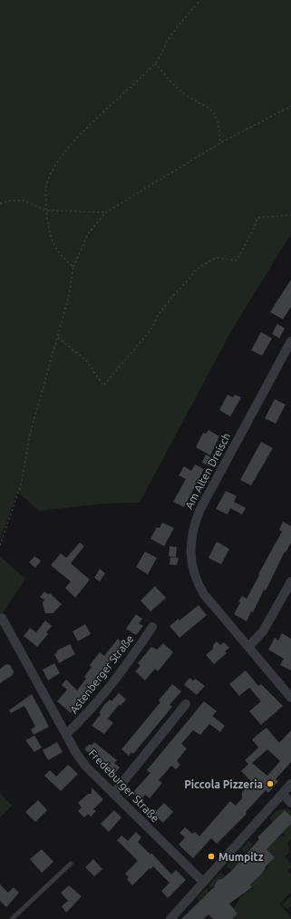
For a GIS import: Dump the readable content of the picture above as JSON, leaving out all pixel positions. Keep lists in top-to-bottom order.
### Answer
{
  "streets": {
    "street": ["Am Alten Dreisch", "Astenberger Straße", "Fredeburger Straße"]
  },
  "crossings": [
    ["Astenberger Straße", "Fredeburger Straße"]
  ],
  "places": ["Piccola Pizzeria", "Mumpitz"]
}
